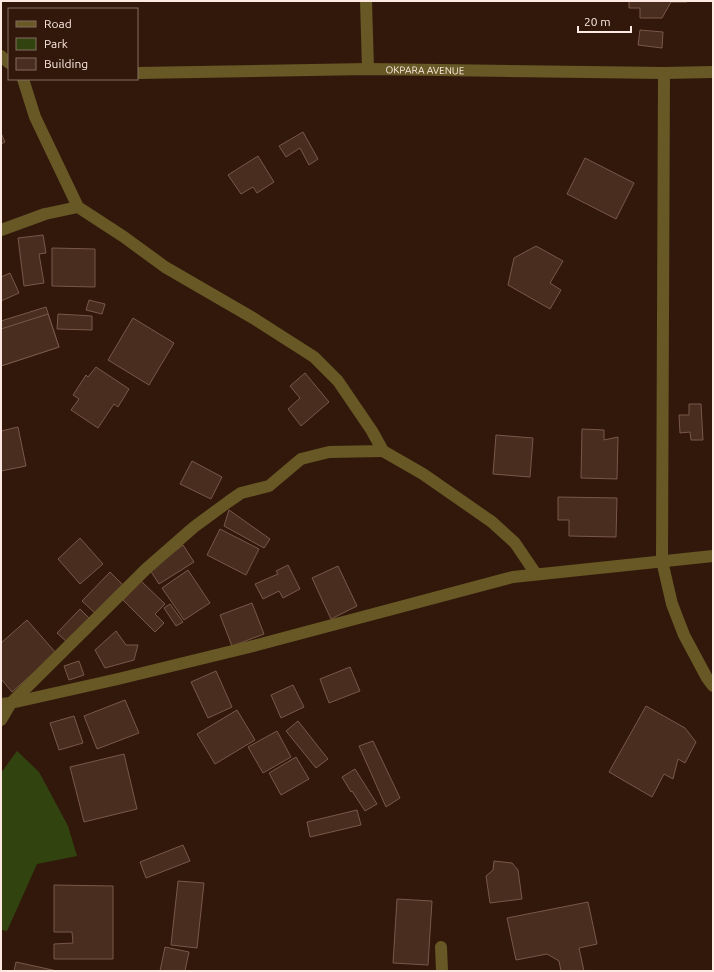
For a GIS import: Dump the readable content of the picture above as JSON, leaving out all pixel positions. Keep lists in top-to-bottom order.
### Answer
{
  "streets": {
    "street": ["OKPARA AVENUE"]
  },
  "legend": ["Road", "Park", "Building"],
  "scale_bar": "20 m"
}
